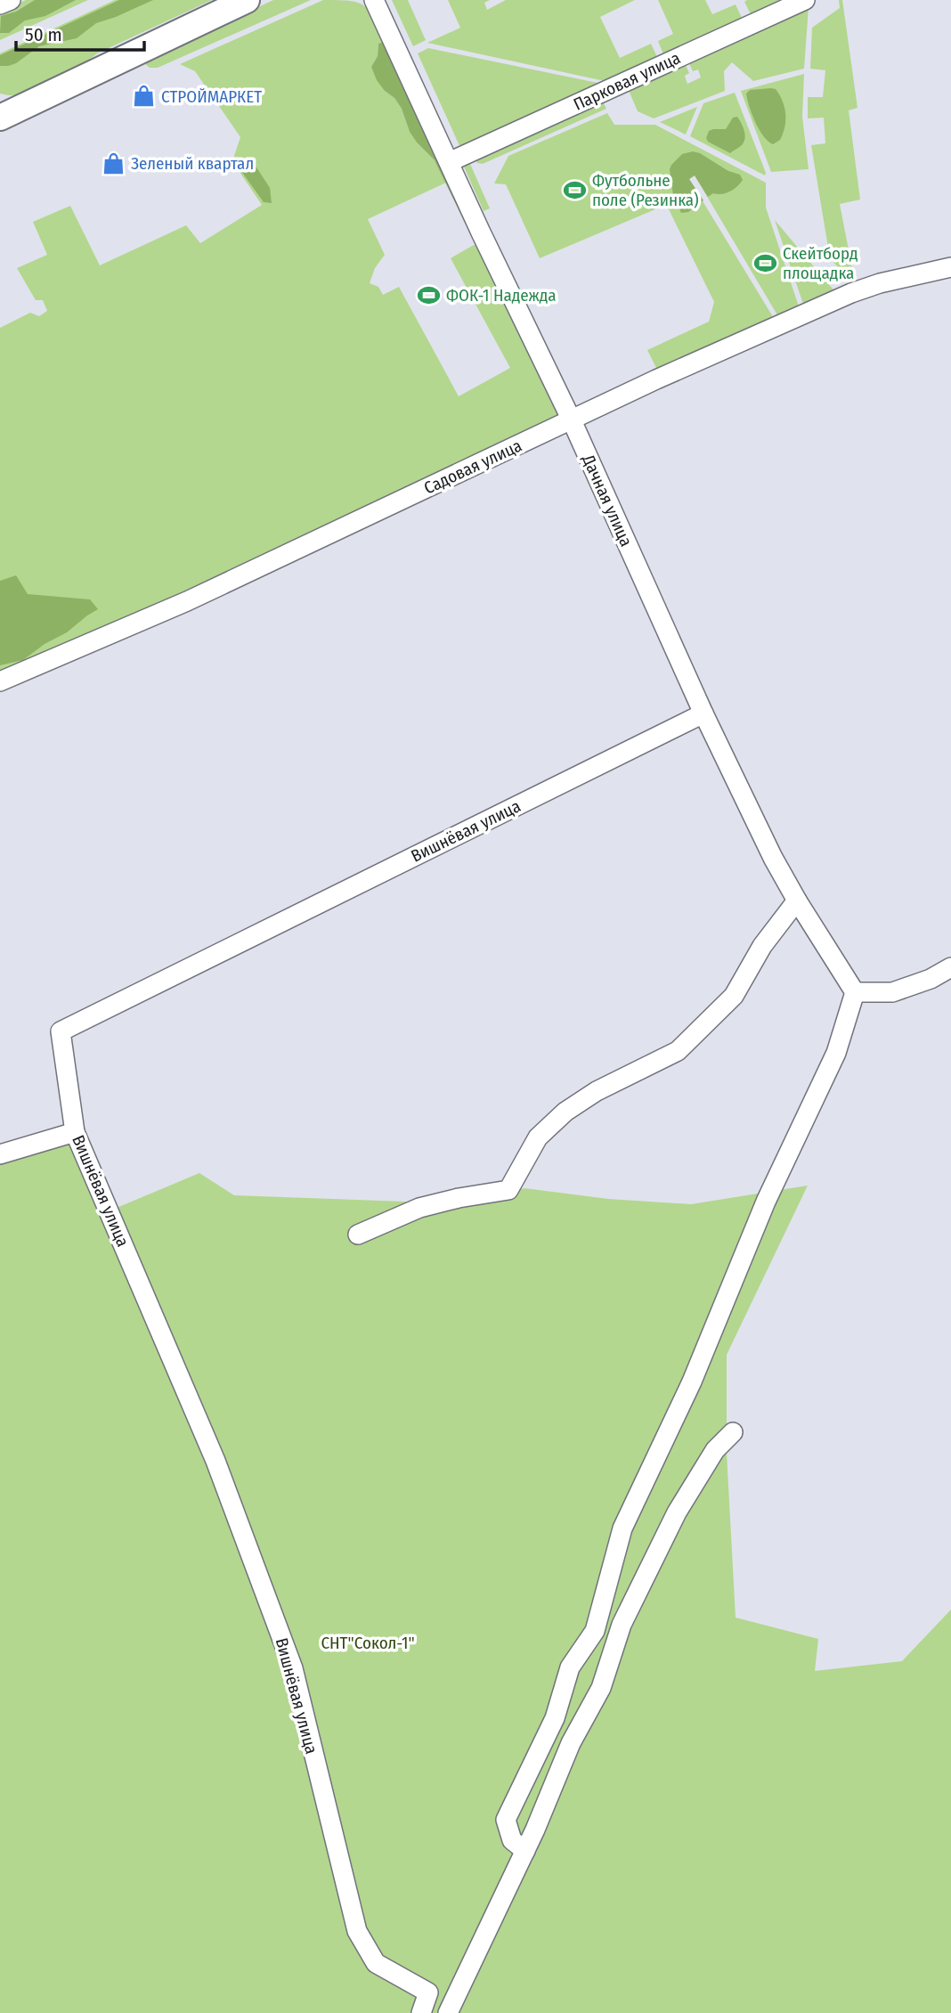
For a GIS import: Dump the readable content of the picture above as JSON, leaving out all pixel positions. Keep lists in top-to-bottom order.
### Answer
{
  "streets": {
    "street": [
      "Парковая улица",
      "Садовая улица",
      "Дачная улица",
      "Вишнёвая улица"
    ]
  },
  "crossings": [
    ["Парковая улица", "Дачная улица"],
    ["Садовая улица", "Дачная улица"],
    ["Дачная улица", "Вишнёвая улица"]
  ],
  "parks": ["СНТ\"Сокол-1\""],
  "places": {
    "shop": ["СТРОЙМАРКЕТ", "Зеленый квартал"],
    "sports": ["Футбольне поле (Резинка)", "Скейтборд площадка", "ФОК-1 Надежда"]
  },
  "scale_bar": "50 m"
}
